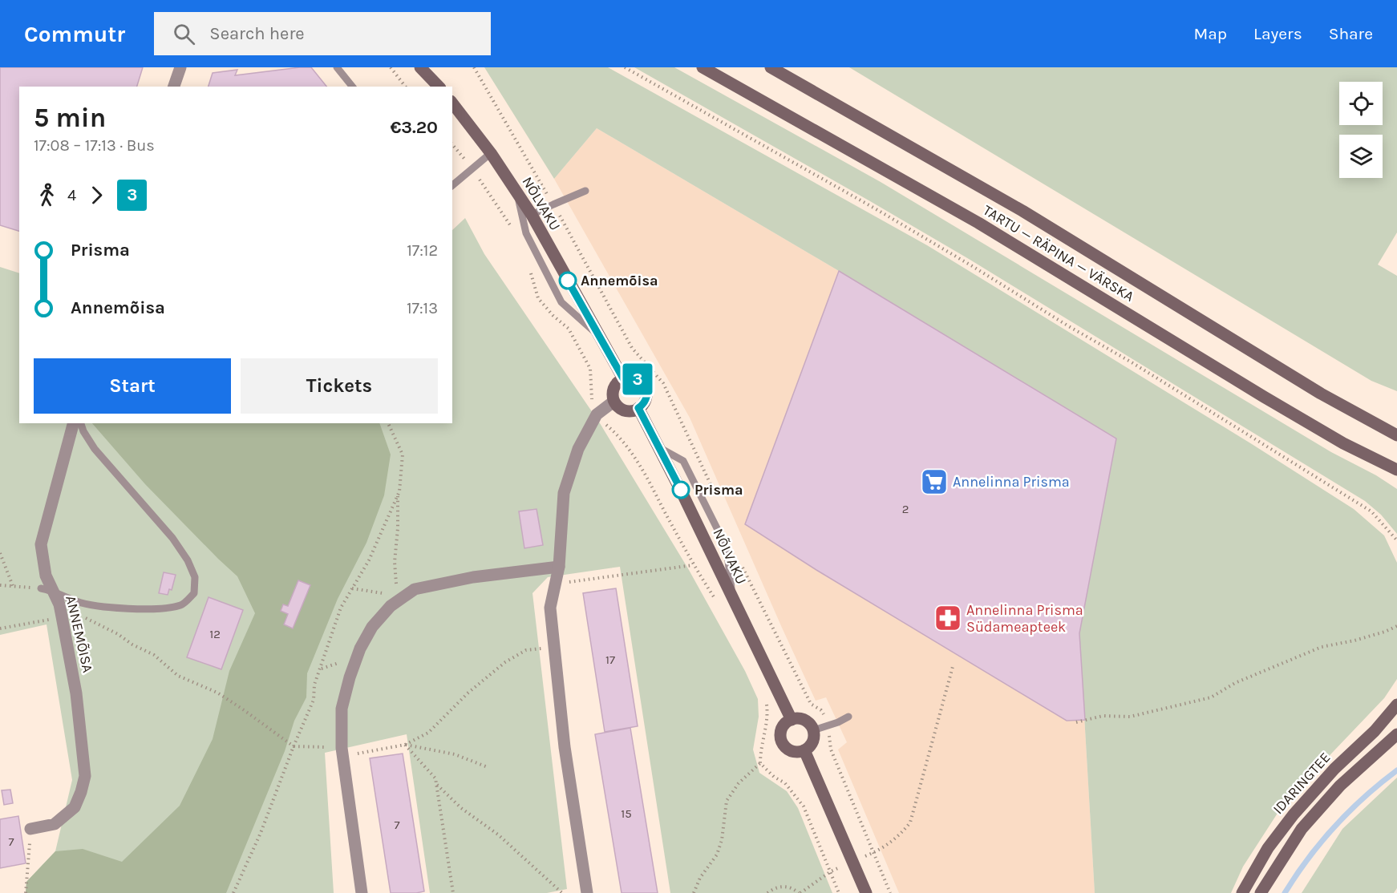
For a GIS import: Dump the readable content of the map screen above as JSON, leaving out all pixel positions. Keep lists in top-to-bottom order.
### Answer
{
  "streets": {
    "main road": ["NÕLVAKU", "TARTU — RÄPINA — VÄRSKA", "IDARINGTEE"],
    "street": ["ANNEMÕISA"]
  },
  "places": {
    "other": ["Annemõisa", "Prisma"],
    "supermarket": ["Annelinna Prisma"],
    "pharmacy": ["Annelinna Prisma Südameapteek"]
  },
  "lines": ["bus line 3"],
  "house_numbers": [
    "2",
    "12",
    "17",
    "15",
    "7",
    "7"
  ],
  "page": {
    "header": "Commutr",
    "search": "Search here",
    "nav": ["Map", "Layers", "Share"],
    "on_map": "3",
    "heading": ["5 min", "17:08 – 17:13 · Bus", "€3.20"],
    "legs": ["4", "3"],
    "list": [
      {
        "name": "Prisma",
        "value": "17:12"
      },
      {
        "name": "Annemõisa",
        "value": "17:13"
      }
    ],
    "buttons": ["Start", "Tickets"]
  }
}
